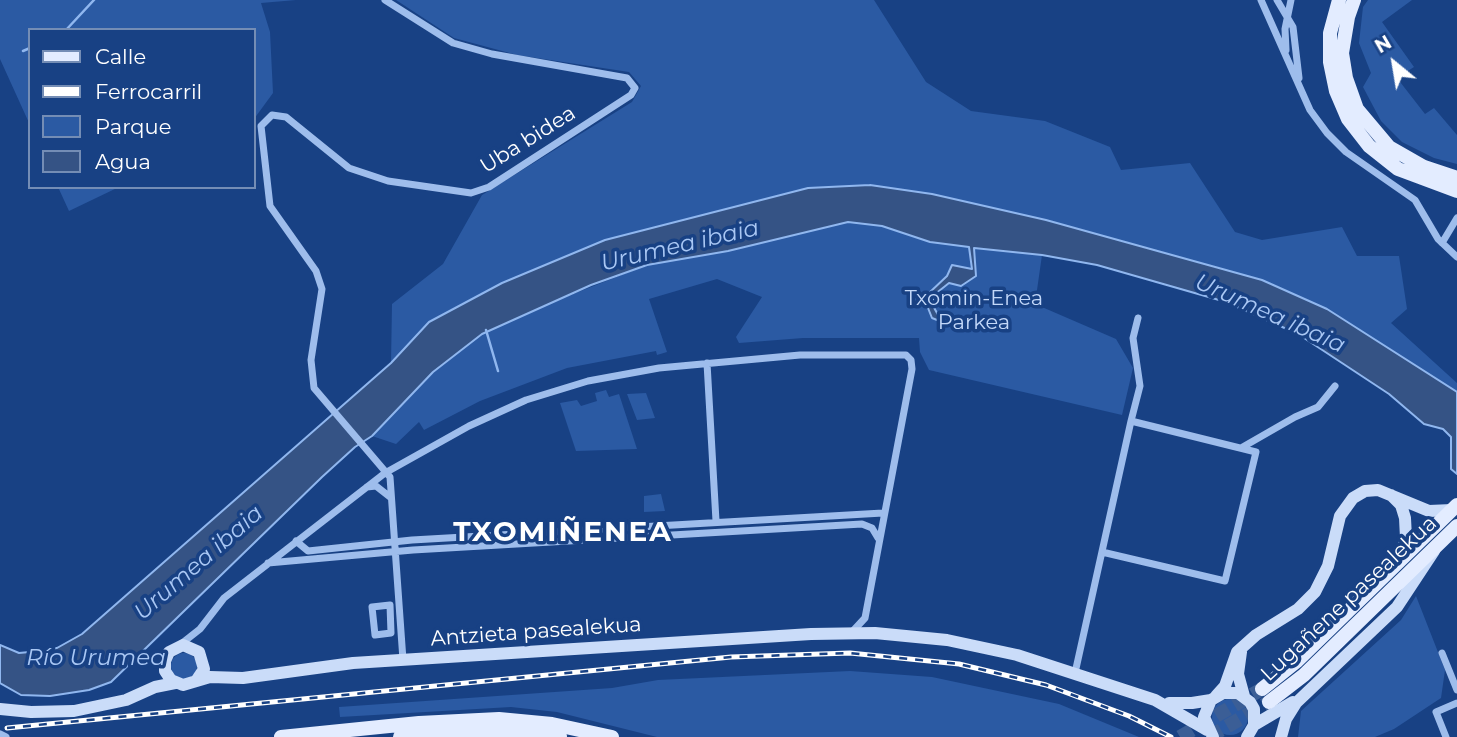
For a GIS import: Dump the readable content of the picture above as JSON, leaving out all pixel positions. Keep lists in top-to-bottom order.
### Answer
{
  "streets": {
    "main road": ["Lugañene pasealekua", "Antzieta pasealekua"],
    "street": ["Uba bidea"]
  },
  "districts": ["TXOMIÑENEA"],
  "water": ["Urumea ibaia", "Río Urumea"],
  "parks": ["Txomin-Enea Parkea"],
  "legend": [
    "Calle",
    "Ferrocarril",
    "Parque",
    "Agua"
  ],
  "north": "top left"
}
